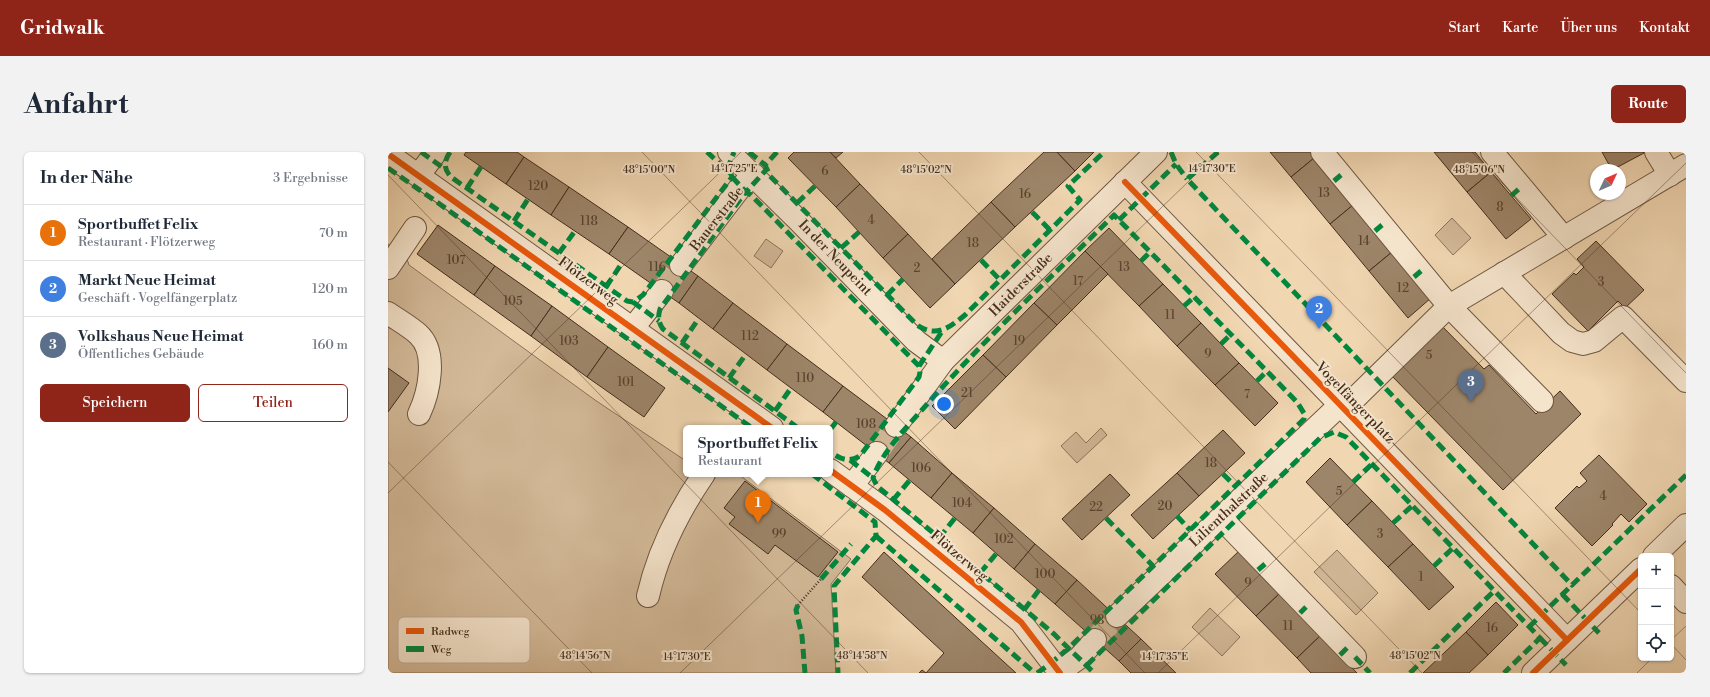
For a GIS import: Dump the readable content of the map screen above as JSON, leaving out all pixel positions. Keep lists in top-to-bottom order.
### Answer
{
  "streets": {
    "street": [
      "Bauerstraße",
      "In der Neupeint",
      "Flötzerweg",
      "Haiderstraße",
      "Vogelfängerplatz",
      "Lilienthalstraße"
    ]
  },
  "crossings": [
    ["Bauerstraße", "In der Neupeint"],
    ["In der Neupeint", "Haiderstraße"],
    ["Haiderstraße", "Vogelfängerplatz"],
    ["Vogelfängerplatz", "Lilienthalstraße"]
  ],
  "house_numbers": [
    "6",
    "120",
    "13",
    "16",
    "8",
    "4",
    "118",
    "14",
    "18",
    "107",
    "116",
    "13",
    "2",
    "17",
    "3",
    "12",
    "105",
    "11",
    "112",
    "103",
    "19",
    "9",
    "5",
    "110",
    "101",
    "21",
    "7",
    "108",
    "18",
    "106",
    "5",
    "4",
    "104",
    "20",
    "22",
    "99",
    "3",
    "102",
    "100",
    "1",
    "9",
    "98",
    "11",
    "16"
  ],
  "legend": ["Radweg", "Weg"],
  "north": "top right",
  "page": {
    "header": "Gridwalk",
    "nav": [
      "Start",
      "Karte",
      "Über uns",
      "Kontakt"
    ],
    "buttons": [
      "Route",
      ["Speichern", "Teilen"]
    ],
    "title": "Anfahrt",
    "heading": ["In der Nähe", "3 Ergebnisse"],
    "list": [
      {
        "mark": "1",
        "name": "Sportbuffet Felix",
        "note": "Restaurant · Flötzerweg",
        "value": "70 m"
      },
      {
        "mark": "2",
        "name": "Markt Neue Heimat",
        "note": "Geschäft · Vogelfängerplatz",
        "value": "120 m"
      },
      {
        "mark": "3",
        "name": "Volkshaus Neue Heimat",
        "note": "Öffentliches Gebäude",
        "value": "160 m"
      }
    ],
    "pins": ["2", "3", "1"],
    "popup": ["Sportbuffet Felix", "Restaurant"],
    "map_buttons": ["+", "−"]
  },
  "coordinates": [
    "14°17'25\"E",
    "14°17'30\"E",
    "48°15'00\"N",
    "48°15'02\"N",
    "48°15'06\"N",
    "48°14'56\"N",
    "48°14'58\"N",
    "14°17'35\"E"
  ]
}
